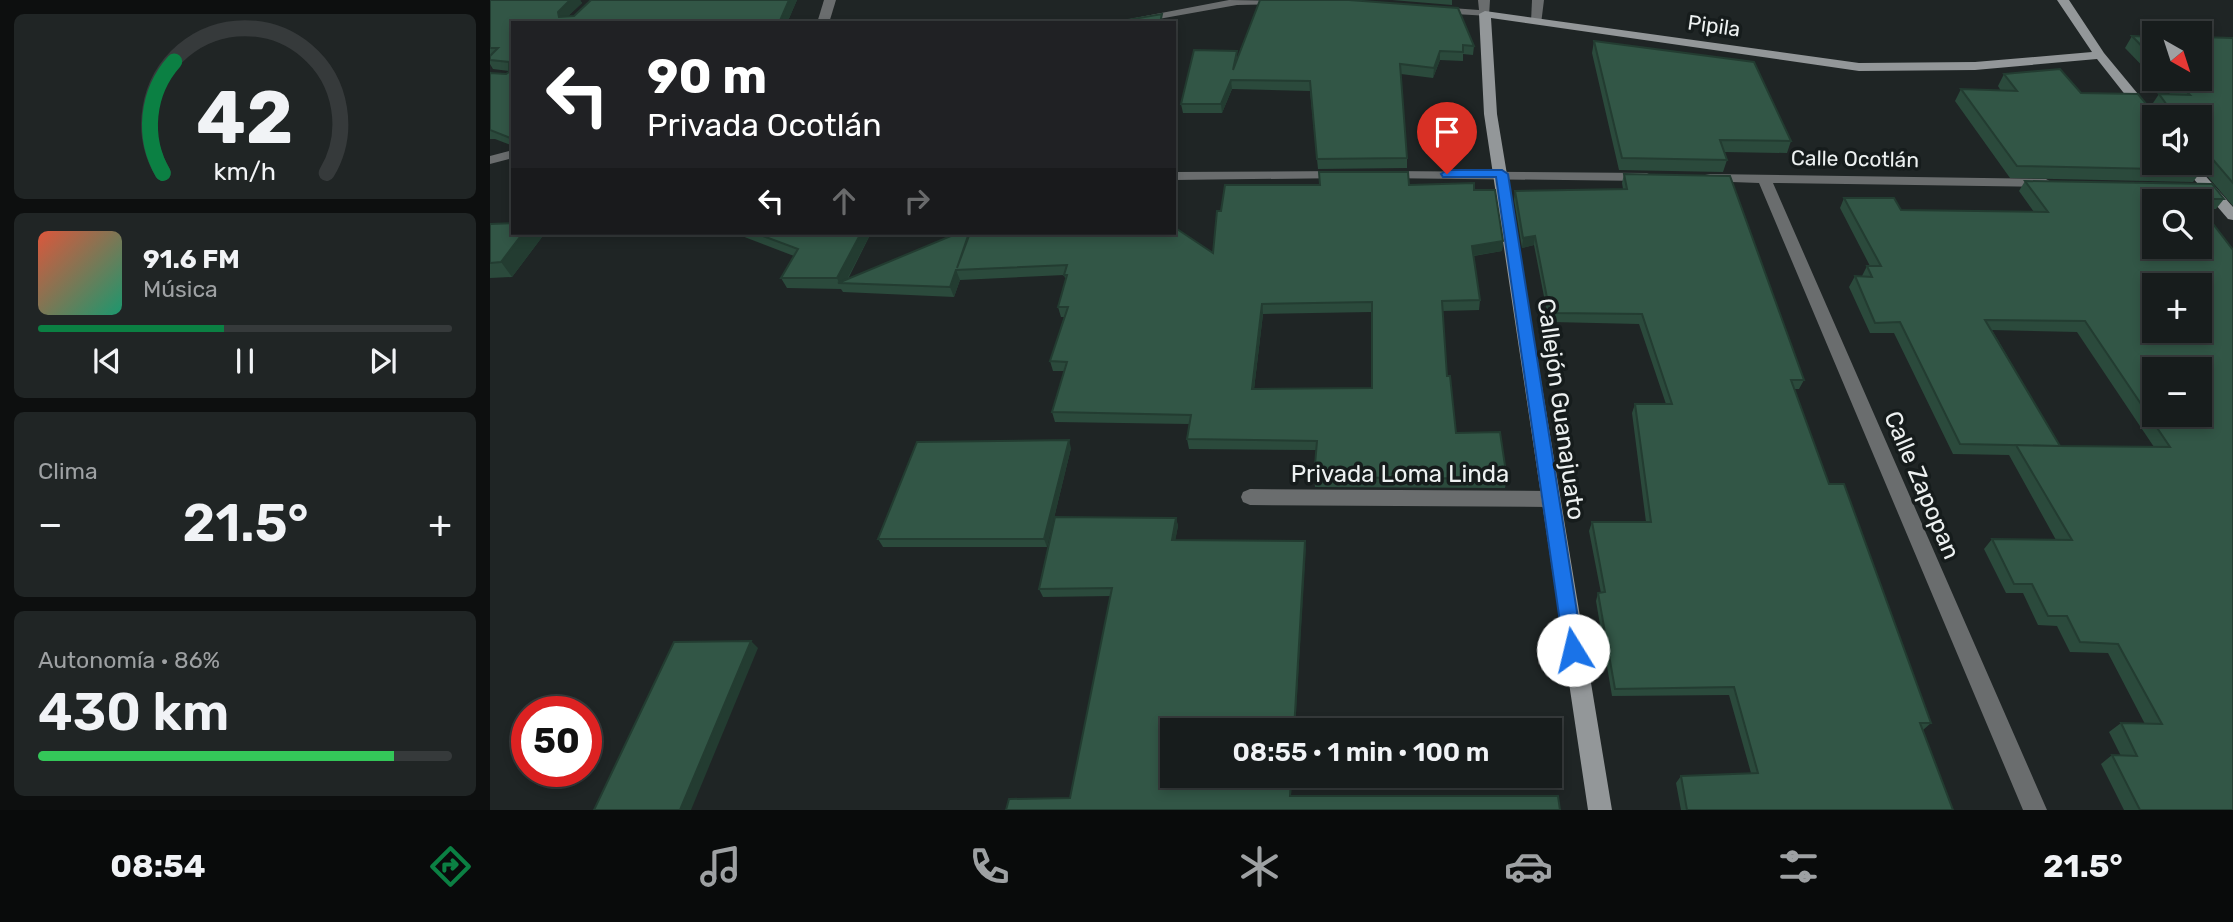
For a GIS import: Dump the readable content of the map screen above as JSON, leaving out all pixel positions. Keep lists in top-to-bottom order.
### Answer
{
  "streets": {
    "main road": ["Pipila", "Callejón Guanajuato"],
    "street": ["Calle Ocotlán", "Privada Loma Linda", "Calle Zapopan"]
  },
  "crossings": [
    ["Pipila", "Callejón Guanajuato"],
    ["Calle Ocotlán", "Calle Zapopan"],
    ["Callejón Guanajuato", "Privada Loma Linda"]
  ],
  "north": "bottom right",
  "page": {
    "map_buttons": ["+", "−"],
    "turn": ["90 m", "Privada Ocotlán"],
    "song": ["91.6 FM", "Música"],
    "tile": [
      "Clima",
      ["Autonomía · 86%", "430 km"]
    ],
    "heat": ["−", "21.5°", "+"],
    "limit": "50",
    "trip": "08:55 · 1 min · 100 m",
    "tabs": ["08:54", "21.5°"],
    "gauge": ["42", "km/h"]
  }
}
